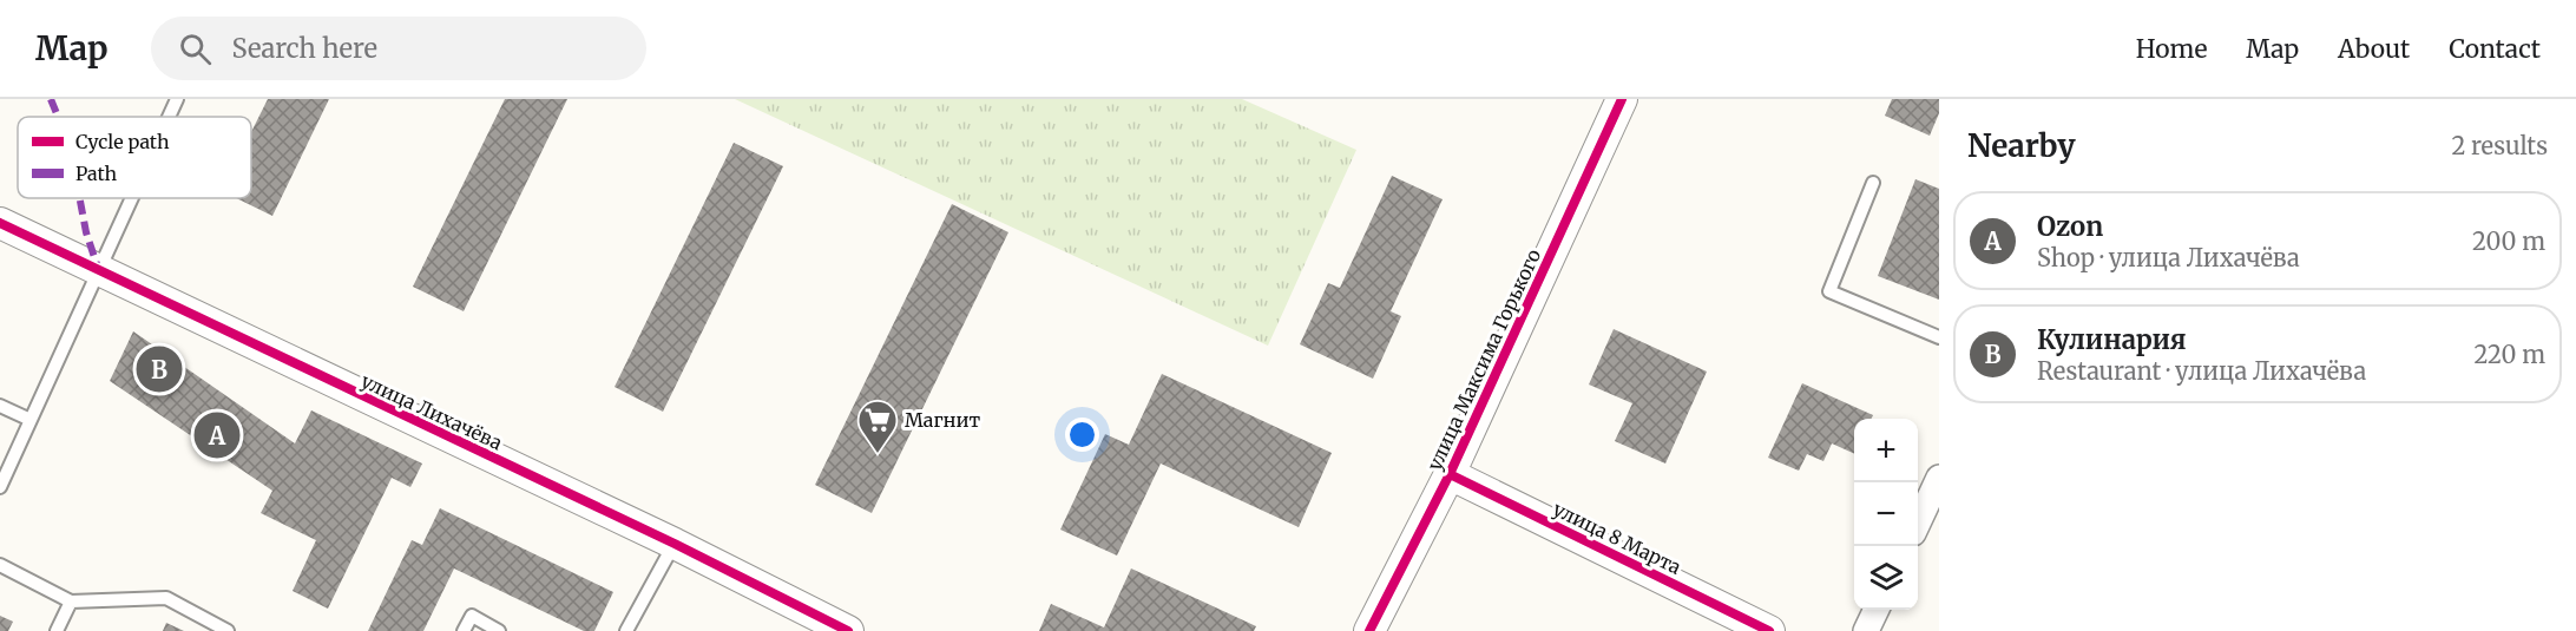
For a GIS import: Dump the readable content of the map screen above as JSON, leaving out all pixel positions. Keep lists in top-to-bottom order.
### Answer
{
  "streets": {
    "street": ["улица Максима Горького", "улица Лихачёва", "улица 8 Марта"]
  },
  "crossings": [
    ["улица Максима Горького", "улица 8 Марта"]
  ],
  "places": {
    "supermarket": ["Магнит"]
  },
  "legend": ["Cycle path", "Path"],
  "page": {
    "header": "Map",
    "search": "Search here",
    "nav": [
      "Home",
      "Map",
      "About",
      "Contact"
    ],
    "heading": ["Nearby", "2 results"],
    "list": [
      {
        "mark": "A",
        "name": "Ozon",
        "note": "Shop · улица Лихачёва",
        "value": "200 m"
      },
      {
        "mark": "B",
        "name": "Кулинария",
        "note": "Restaurant · улица Лихачёва",
        "value": "220 m"
      }
    ],
    "pins": ["B", "A"],
    "map_buttons": ["+", "−"]
  }
}
